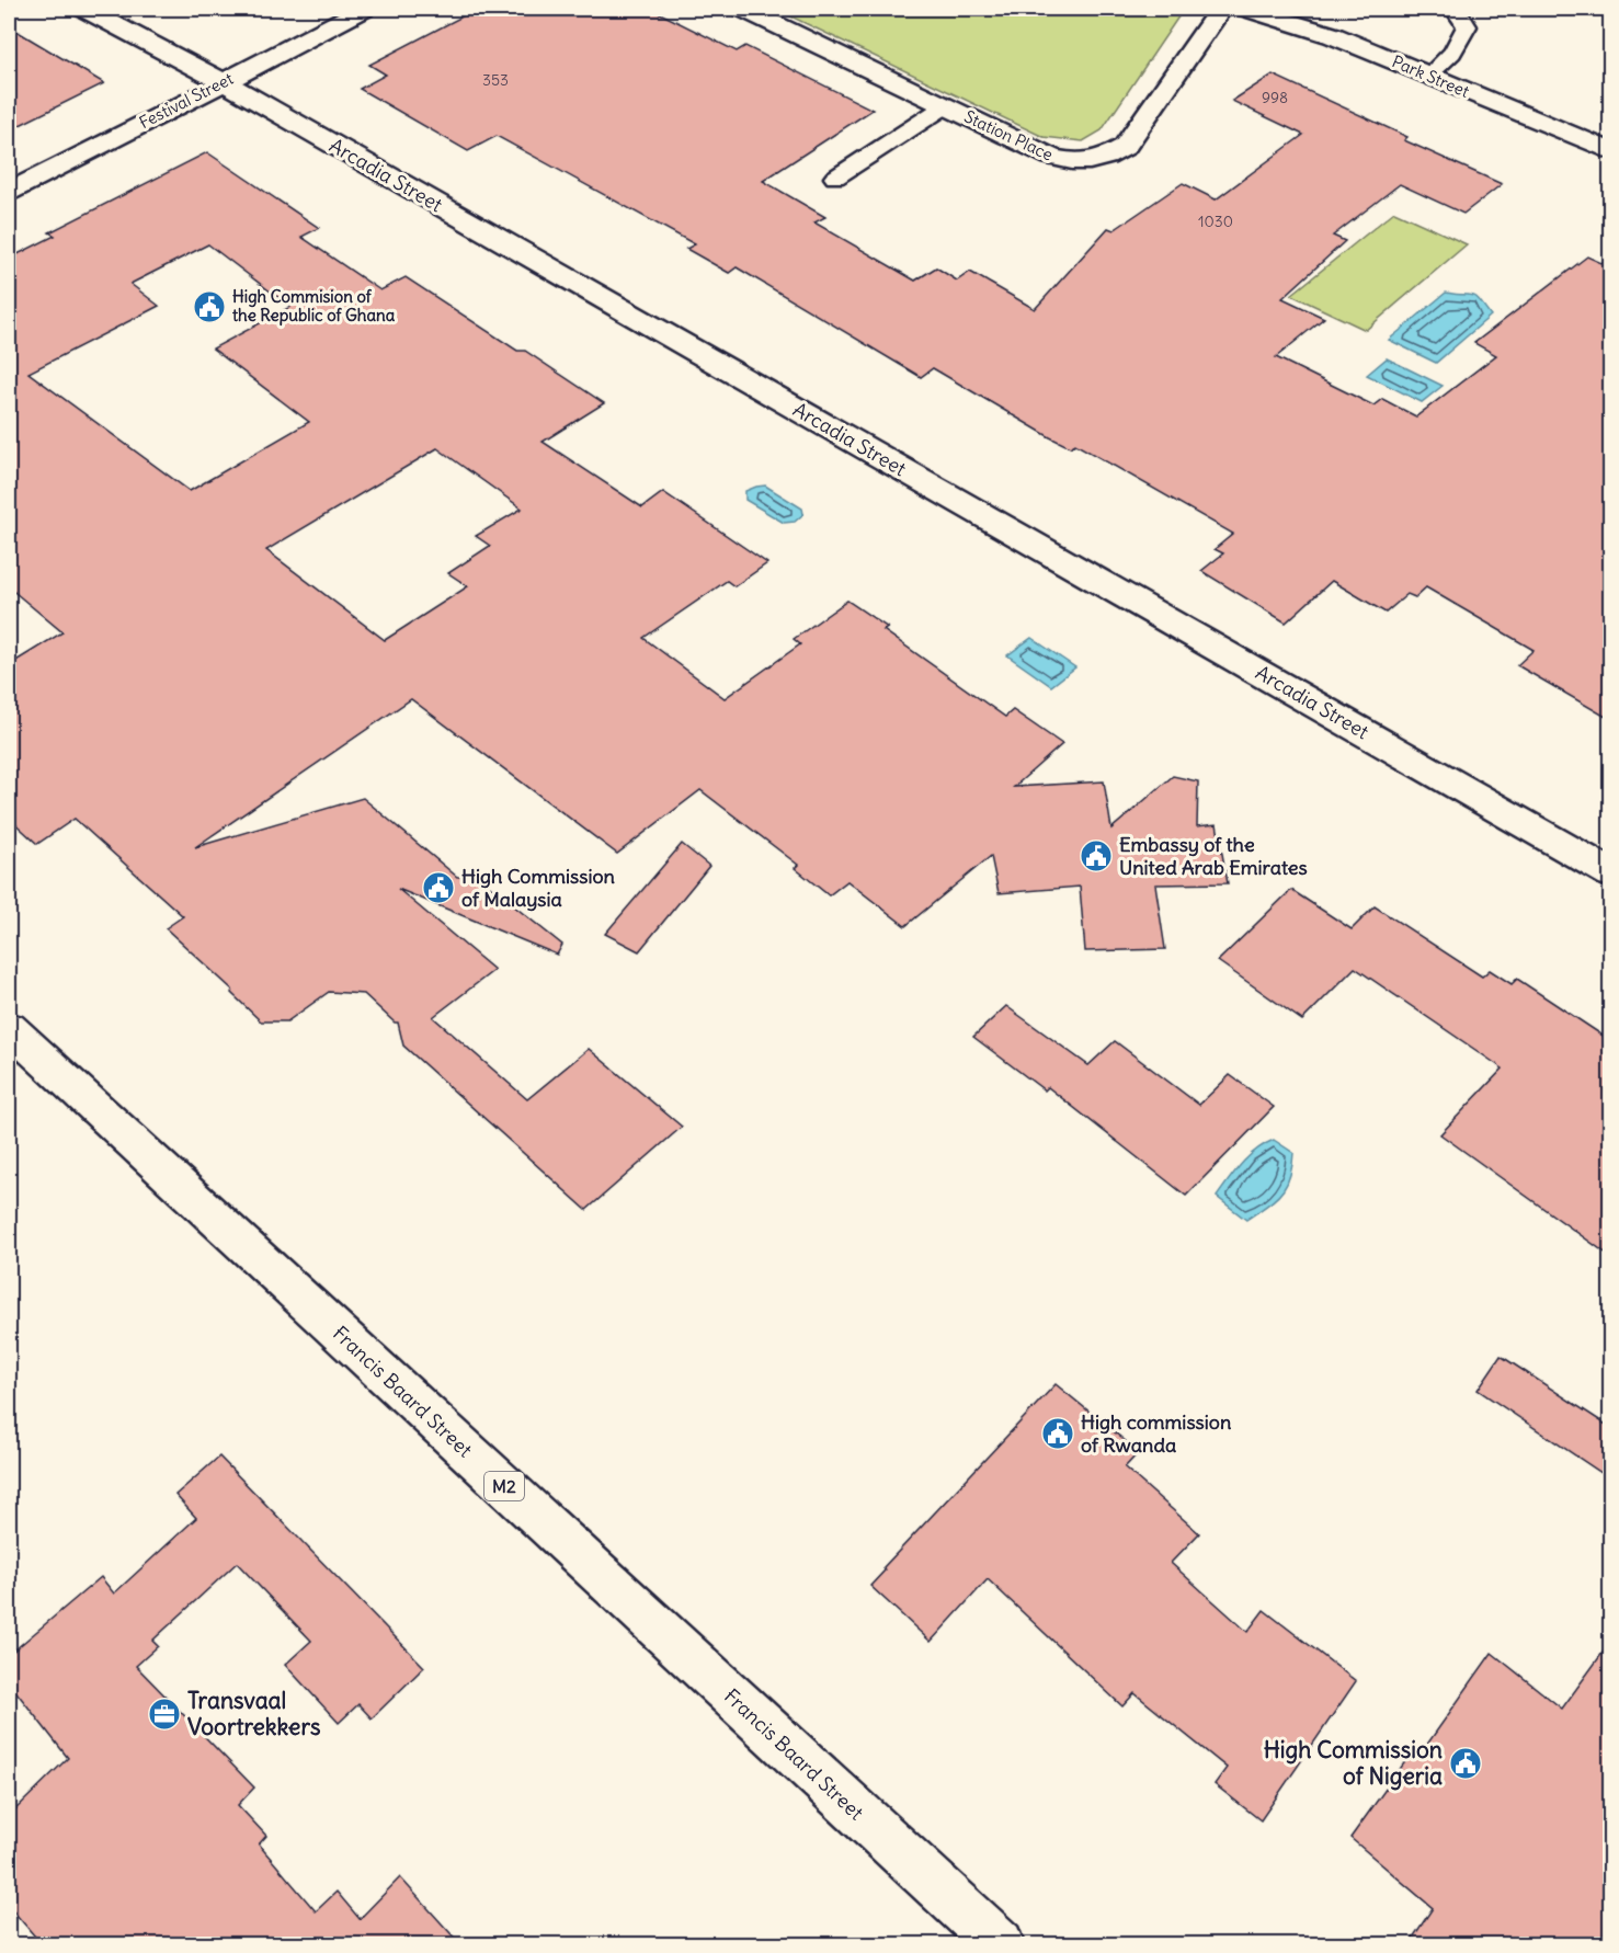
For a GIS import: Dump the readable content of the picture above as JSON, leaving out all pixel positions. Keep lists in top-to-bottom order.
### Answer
{
  "streets": {
    "street": [
      "Park Street",
      "Festival Street",
      "Station Place",
      "Arcadia Street",
      "Francis Baard Street",
      "M2"
    ]
  },
  "crossings": [
    ["Festival Street", "Arcadia Street"]
  ],
  "places": {
    "public building": [
      "High Commision of the Republic of Ghana",
      "Embassy of the United Arab Emirates",
      "High Commission of Malaysia",
      "High commission of Rwanda",
      "High Commission of Nigeria"
    ],
    "office": ["Transvaal Voortrekkers"]
  },
  "house_numbers": ["353", "998", "1030"]
}
